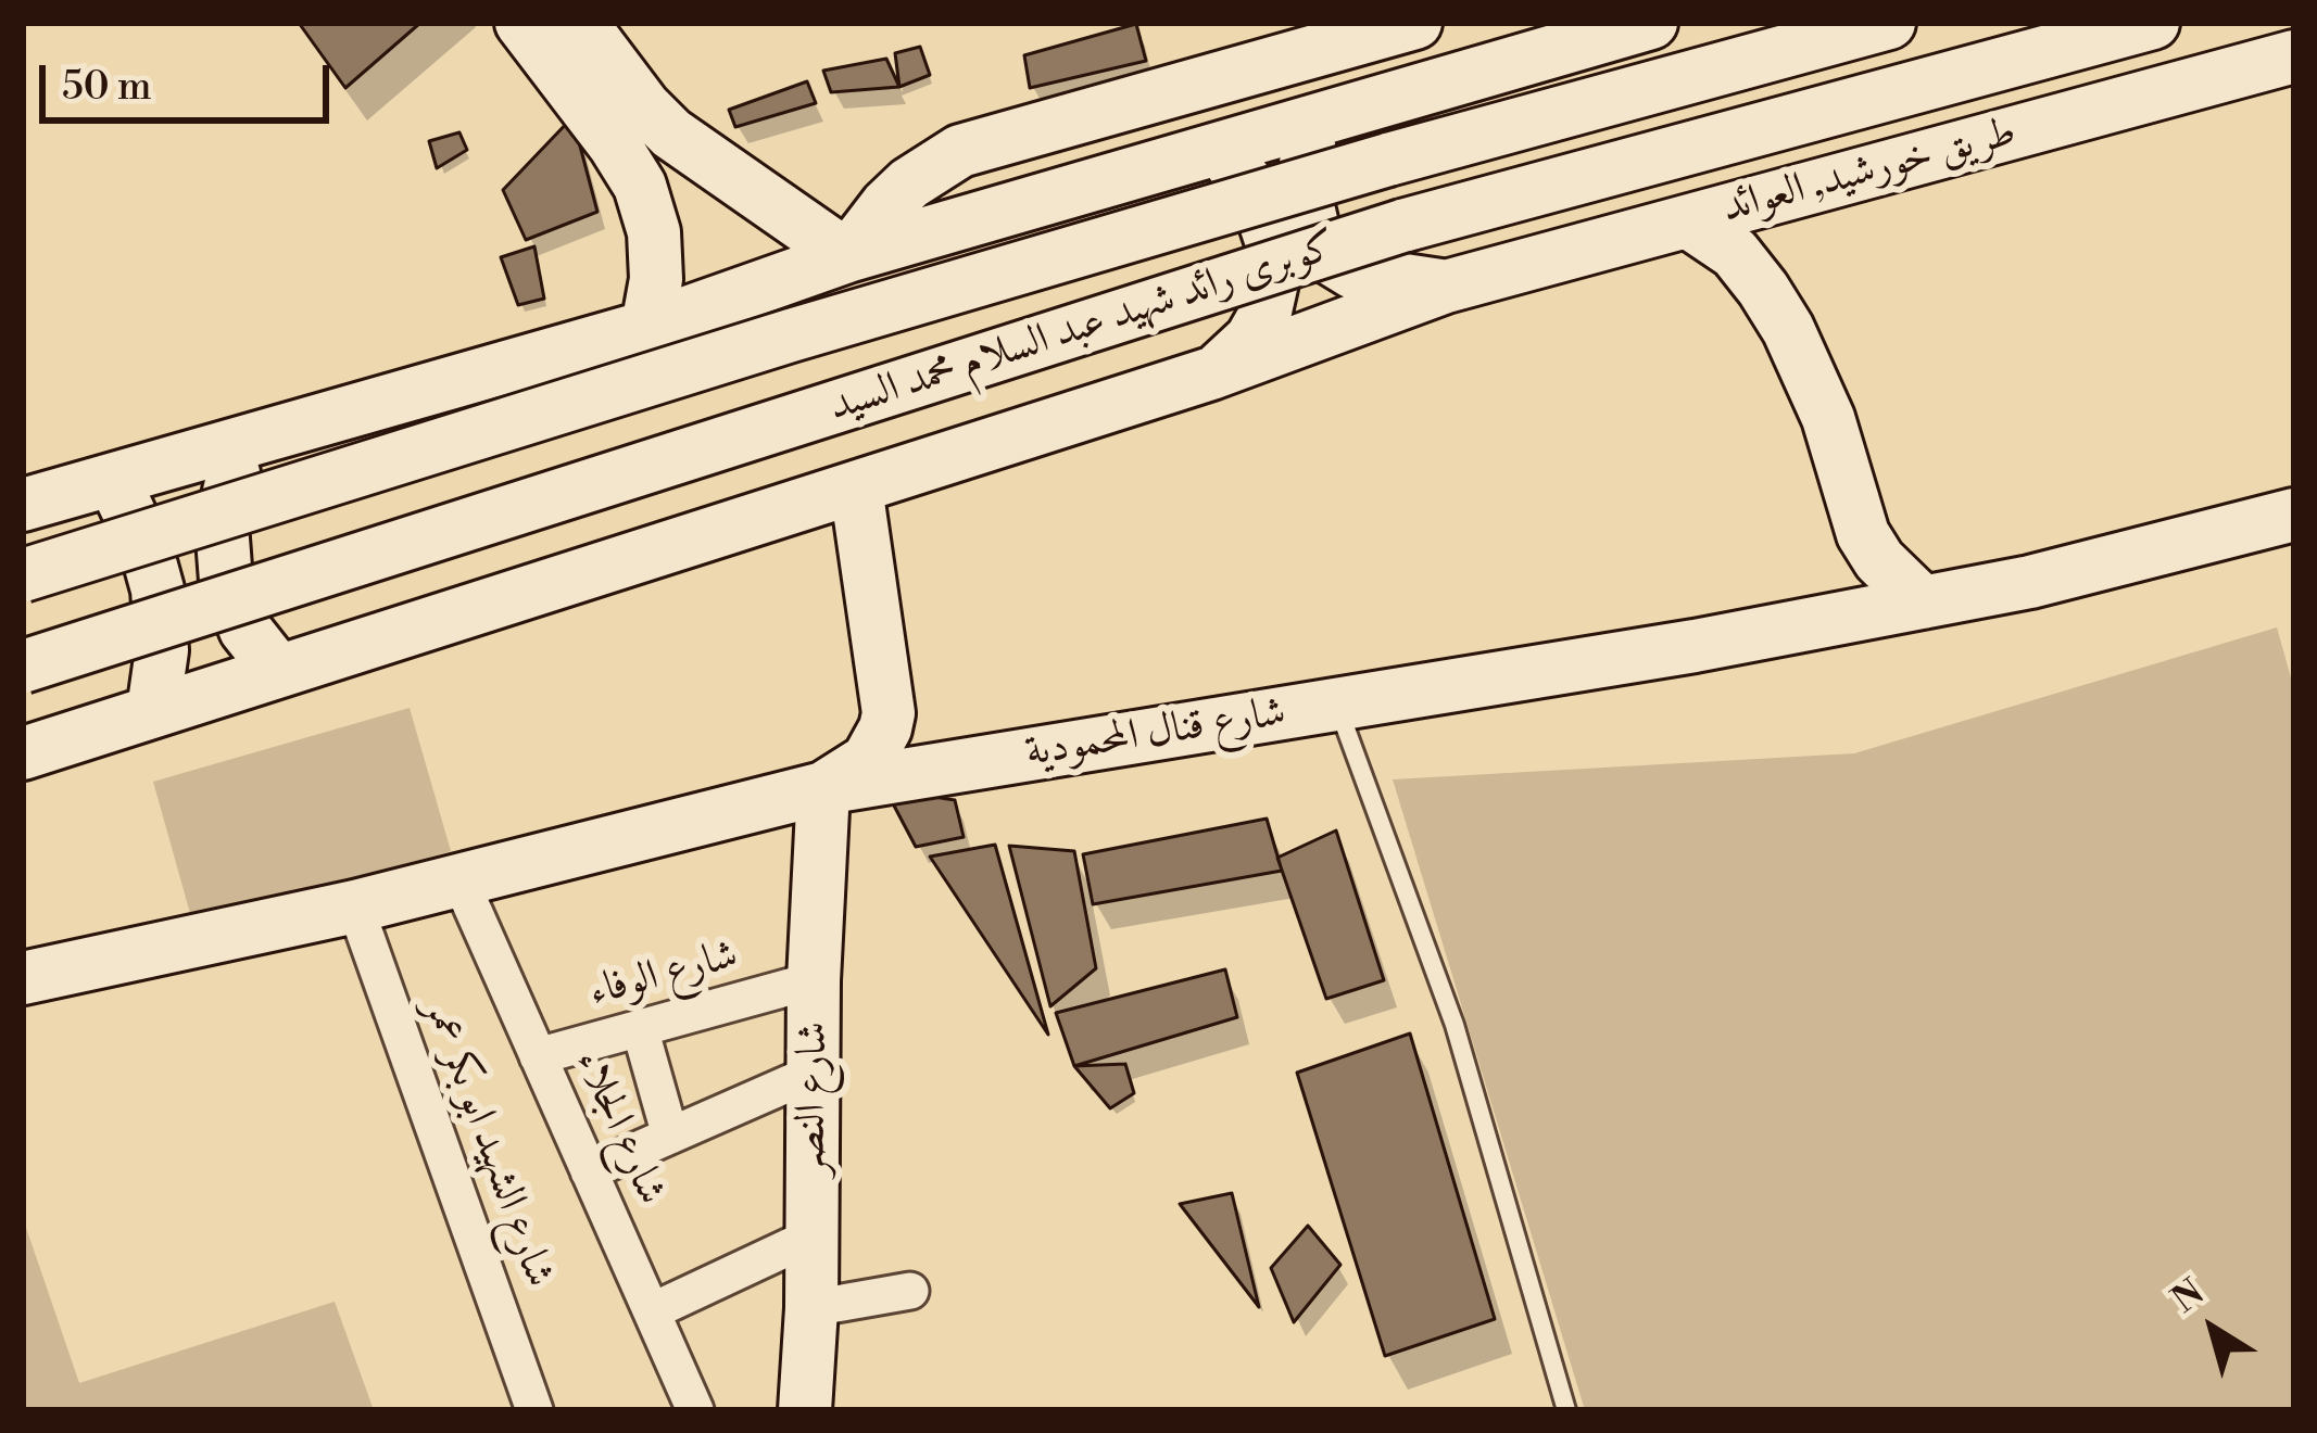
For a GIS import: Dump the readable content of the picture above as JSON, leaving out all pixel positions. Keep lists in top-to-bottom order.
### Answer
{
  "streets": {
    "main road": [
      "طريق خورشيد, العوائد",
      "كوبرى رائد شهيد عبد السلام محمد السيد",
      "شارع قنال المحمودية",
      "شارع النصر"
    ],
    "street": ["شارع الوفاء", "شارع الجلاء", "شارع الشهيد ابو بكر عمر"]
  },
  "crossings": [
    ["شارع قنال المحمودية", "شارع النصر"],
    ["شارع قنال المحمودية", "شارع الجلاء"],
    ["شارع قنال المحمودية", "شارع الشهيد ابو بكر عمر"],
    ["شارع الوفاء", "شارع النصر"],
    ["شارع الوفاء", "شارع الجلاء"]
  ],
  "scale_bar": "50 m",
  "north": "top left"
}
